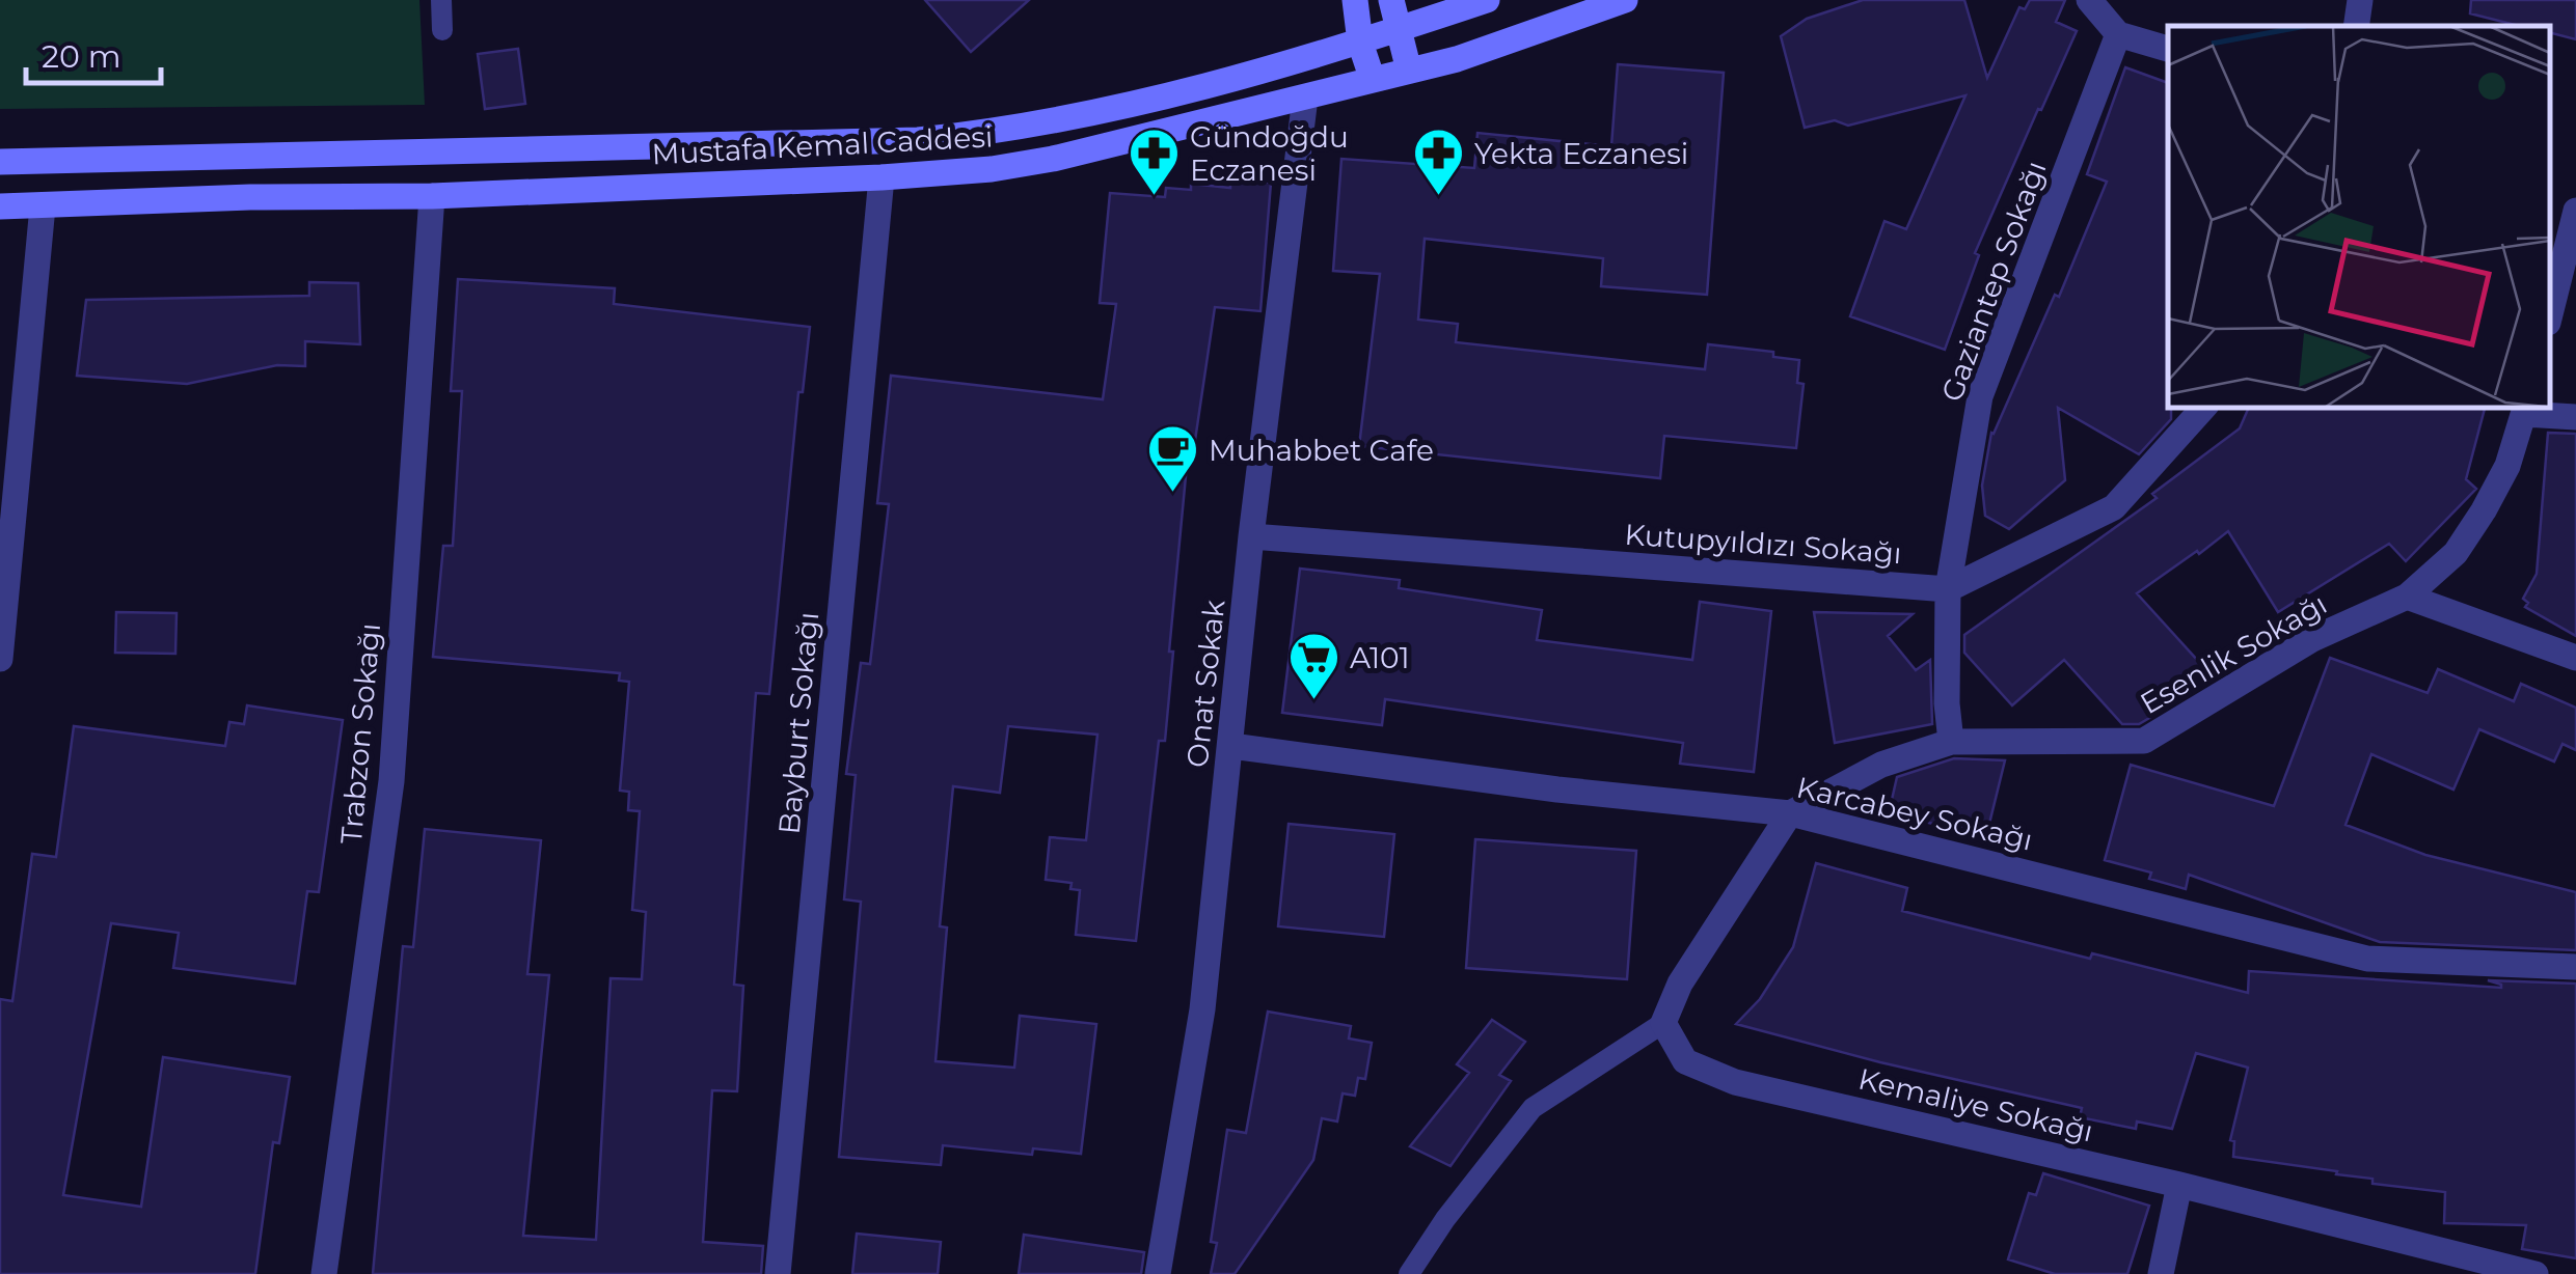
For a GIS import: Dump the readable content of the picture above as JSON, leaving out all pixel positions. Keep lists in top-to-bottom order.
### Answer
{
  "streets": {
    "street": [
      "Mustafa Kemal Caddesi",
      "Gaziantep Sokağı",
      "Kutupyıldızı Sokağı",
      "Esenlik Sokağı",
      "Onat Sokak",
      "Bayburt Sokağı",
      "Trabzon Sokağı",
      "Karcabey Sokağı",
      "Kemaliye Sokağı"
    ]
  },
  "crossings": [
    ["Mustafa Kemal Caddesi", "Onat Sokak"],
    ["Mustafa Kemal Caddesi", "Bayburt Sokağı"],
    ["Mustafa Kemal Caddesi", "Trabzon Sokağı"],
    ["Gaziantep Sokağı", "Kutupyıldızı Sokağı"],
    ["Gaziantep Sokağı", "Esenlik Sokağı"],
    ["Kutupyıldızı Sokağı", "Onat Sokak"],
    ["Esenlik Sokağı", "Karcabey Sokağı"],
    ["Onat Sokak", "Karcabey Sokağı"]
  ],
  "places": {
    "pharmacy": ["Gündoğdu Eczanesi", "Yekta Eczanesi"],
    "cafe": ["Muhabbet Cafe"],
    "supermarket": ["A101"]
  },
  "scale_bar": "20 m"
}
